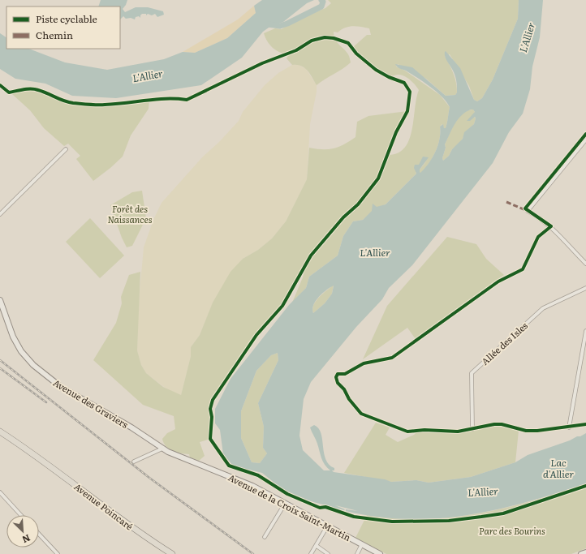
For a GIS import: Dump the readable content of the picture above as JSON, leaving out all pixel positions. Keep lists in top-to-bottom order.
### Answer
{
  "streets": {
    "main road": ["Avenue Poincaré"],
    "street": ["Allée des Isles", "Avenue des Graviers", "Avenue de la Croix Saint-Martin"]
  },
  "crossings": [
    ["Avenue des Graviers", "Avenue de la Croix Saint-Martin"]
  ],
  "water": ["L'Allier", "Lac d'Allier"],
  "parks": ["Forêt des Naissances", "Parc des Bourins"],
  "legend": ["Piste cyclable", "Chemin"],
  "north": "bottom right"
}
